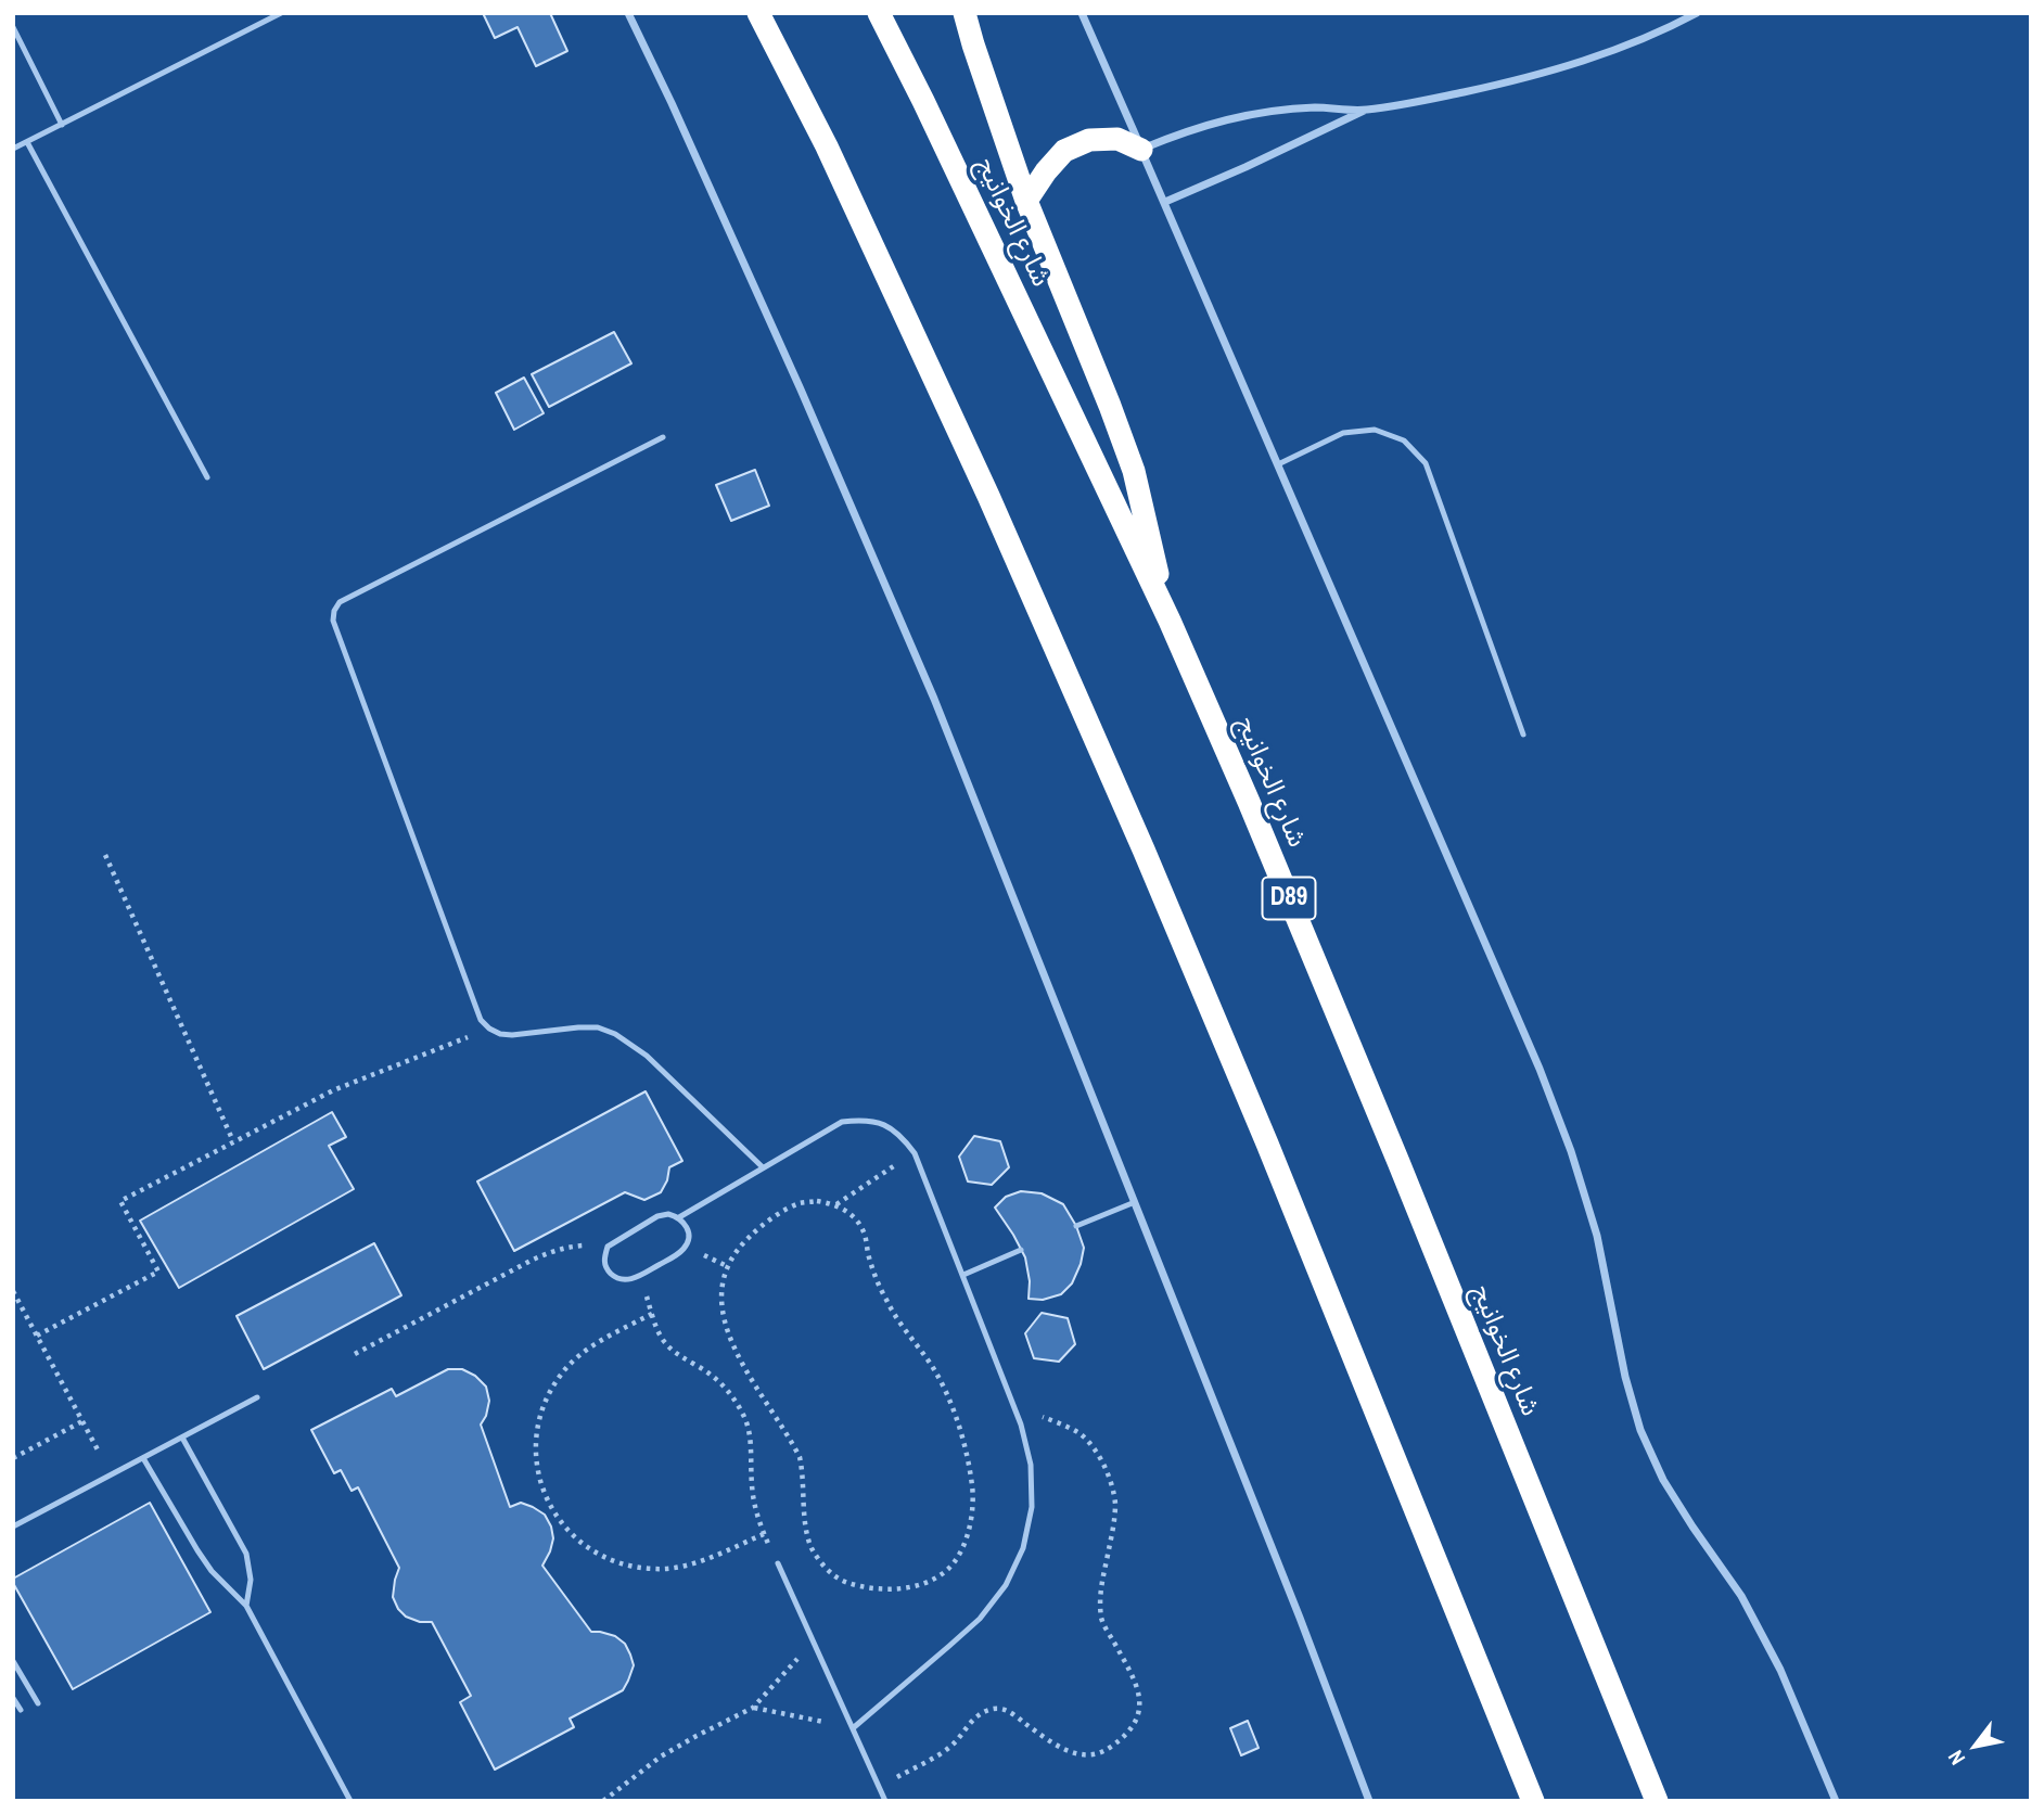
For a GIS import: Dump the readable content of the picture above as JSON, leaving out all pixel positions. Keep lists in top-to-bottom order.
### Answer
{
  "streets": {
    "highway": ["شارع الخوانيج", "D89"]
  },
  "north": "bottom left"
}
